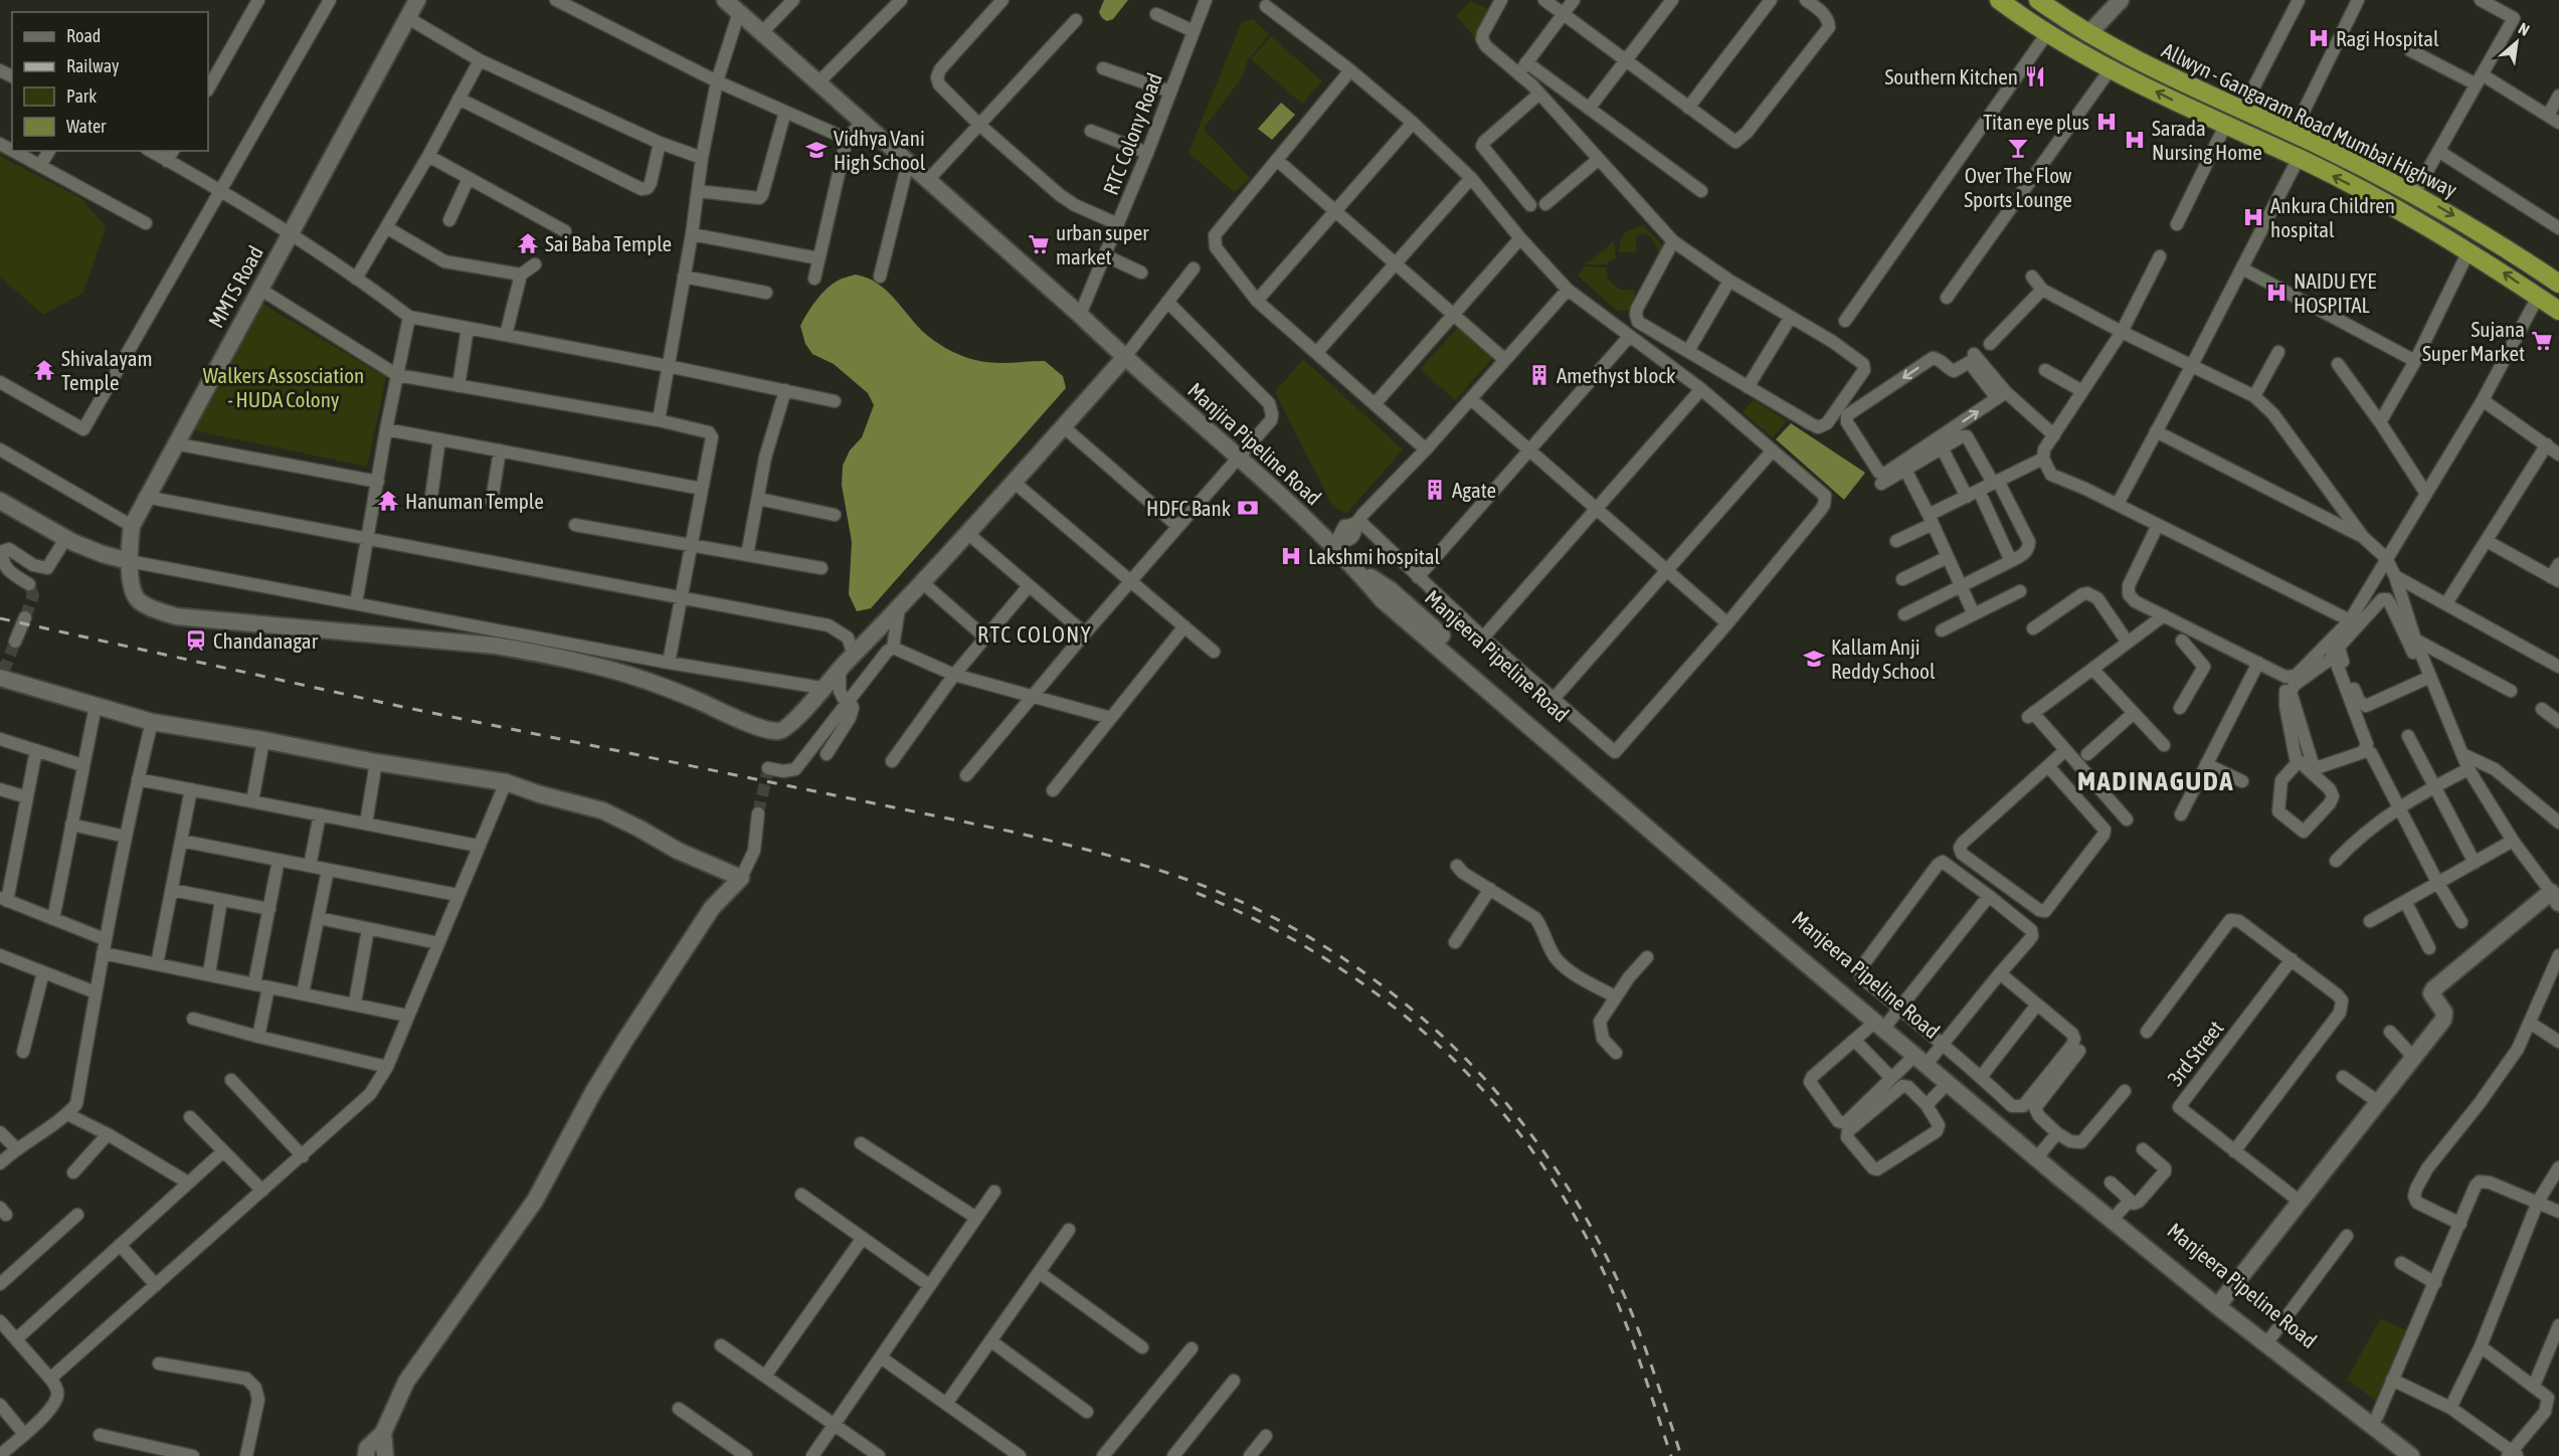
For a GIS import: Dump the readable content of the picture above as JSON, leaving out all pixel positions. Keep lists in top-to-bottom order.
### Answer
{
  "streets": {
    "highway": ["Allwyn - Gangaram Road Mumbai Highway"],
    "street": [
      "RTC Colony Road",
      "MMTS Road",
      "Manjira Pipeline Road",
      "Manjeera Pipeline Road",
      "3rd Street"
    ]
  },
  "crossings": [
    ["RTC Colony Road", "Manjira Pipeline Road"],
    ["Manjira Pipeline Road", "Manjeera Pipeline Road"]
  ],
  "districts": ["RTC COLONY", "MADINAGUDA"],
  "parks": ["Walkers Assosciation - HUDA Colony"],
  "places": {
    "hospital": [
      "Ragi Hospital",
      "Titan eye plus",
      "Sarada Nursing Home",
      "Ankura Children hospital",
      "NAIDU EYE HOSPITAL",
      "Lakshmi hospital"
    ],
    "restaurant": ["Southern Kitchen"],
    "bar": ["Over The Flow Sports Lounge"],
    "school or university": ["Vidhya Vani High School", "Kallam Anji Reddy School"],
    "temple": ["Sai Baba Temple", "Shivalayam Temple", "Hanuman Temple"],
    "supermarket": ["urban super market", "Sujana Super Market"],
    "building": ["Amethyst block", "Agate"],
    "bank": ["HDFC Bank"],
    "station": ["Chandanagar"]
  },
  "legend": [
    "Road",
    "Railway",
    "Park",
    "Water"
  ],
  "north": "top right"
}
